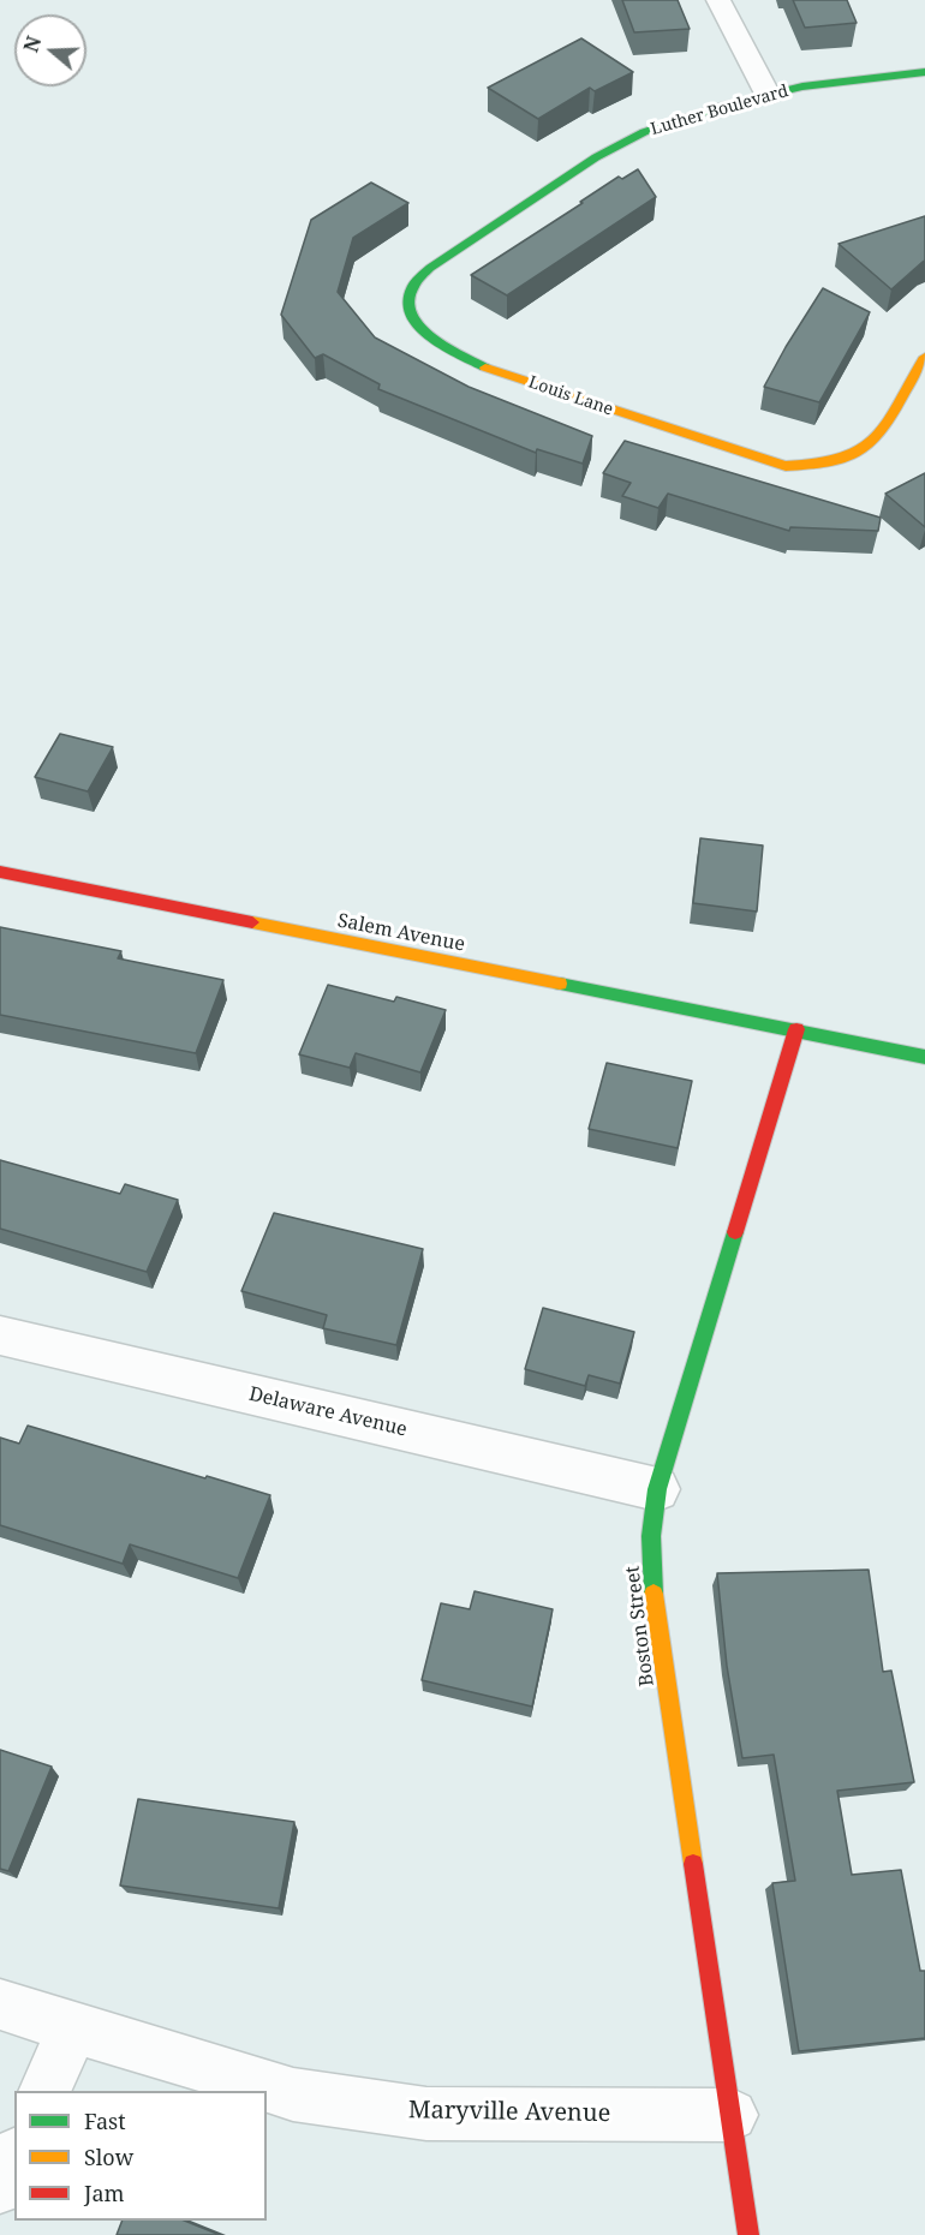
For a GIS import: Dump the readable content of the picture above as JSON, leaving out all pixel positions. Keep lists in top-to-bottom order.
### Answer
{
  "streets": {
    "street": [
      "Luther Boulevard",
      "Louis Lane",
      "Salem Avenue",
      "Delaware Avenue",
      "Boston Street",
      "Maryville Avenue"
    ]
  },
  "crossings": [
    ["Luther Boulevard", "Louis Lane"],
    ["Salem Avenue", "Boston Street"],
    ["Delaware Avenue", "Boston Street"],
    ["Boston Street", "Maryville Avenue"]
  ],
  "legend": ["Fast", "Slow", "Jam"],
  "north": "left"
}
